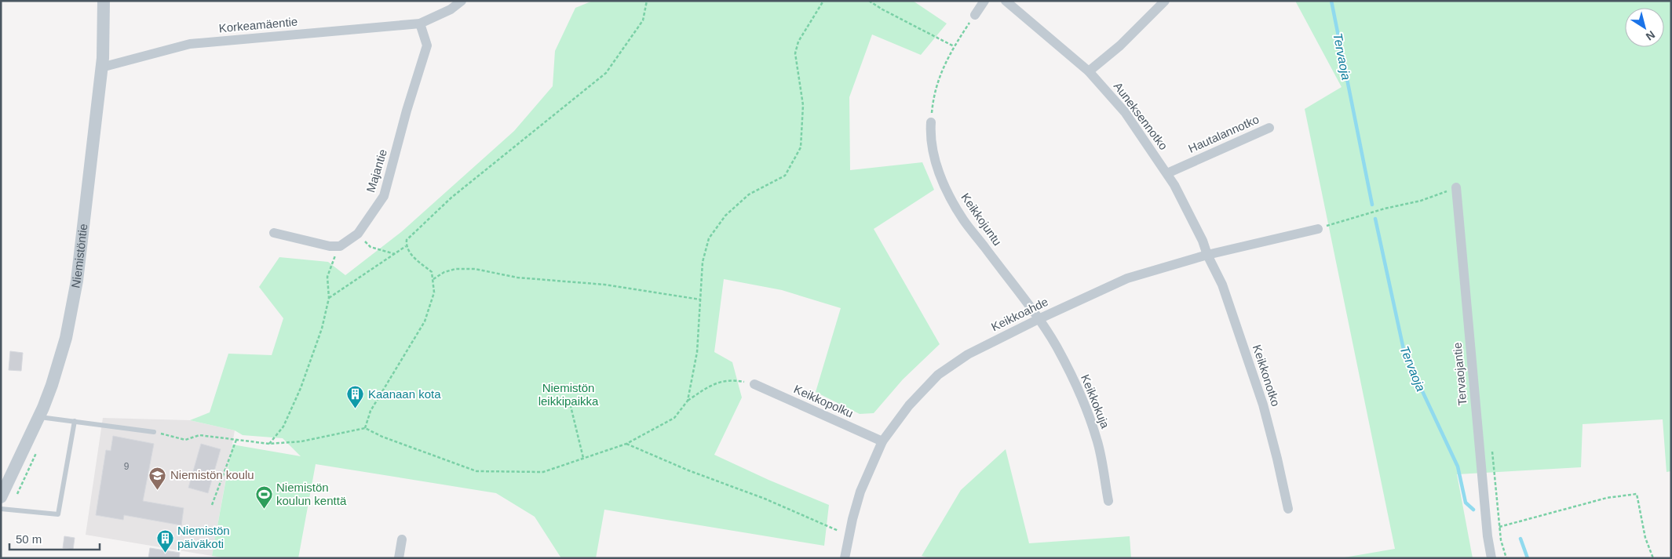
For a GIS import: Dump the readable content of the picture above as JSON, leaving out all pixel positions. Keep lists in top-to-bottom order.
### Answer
{
  "streets": {
    "street": [
      "Korkeamäentie",
      "Auneksennotko",
      "Hautalannotko",
      "Majantie",
      "Keikkojuntu",
      "Niemistöntie",
      "Keikkoahde",
      "Tervaojantie",
      "Keikkonotko",
      "Keikkopolku",
      "Keikkokuja"
    ]
  },
  "crossings": [
    ["Korkeamäentie", "Majantie"],
    ["Korkeamäentie", "Niemistöntie"],
    ["Auneksennotko", "Hautalannotko"],
    ["Auneksennotko", "Keikkoahde"],
    ["Auneksennotko", "Keikkonotko"],
    ["Keikkojuntu", "Keikkoahde"],
    ["Keikkojuntu", "Keikkokuja"],
    ["Keikkoahde", "Keikkonotko"],
    ["Keikkoahde", "Keikkopolku"],
    ["Keikkoahde", "Keikkokuja"]
  ],
  "water": ["Tervaoja"],
  "parks": ["Niemistön leikkipaikka"],
  "places": {
    "building": ["Kaanaan kota", "Niemistön päiväkoti"],
    "school or university": ["Niemistön koulu"],
    "sports": ["Niemistön koulun kenttä"]
  },
  "house_numbers": ["9"],
  "scale_bar": "50 m",
  "north": "bottom right"
}
